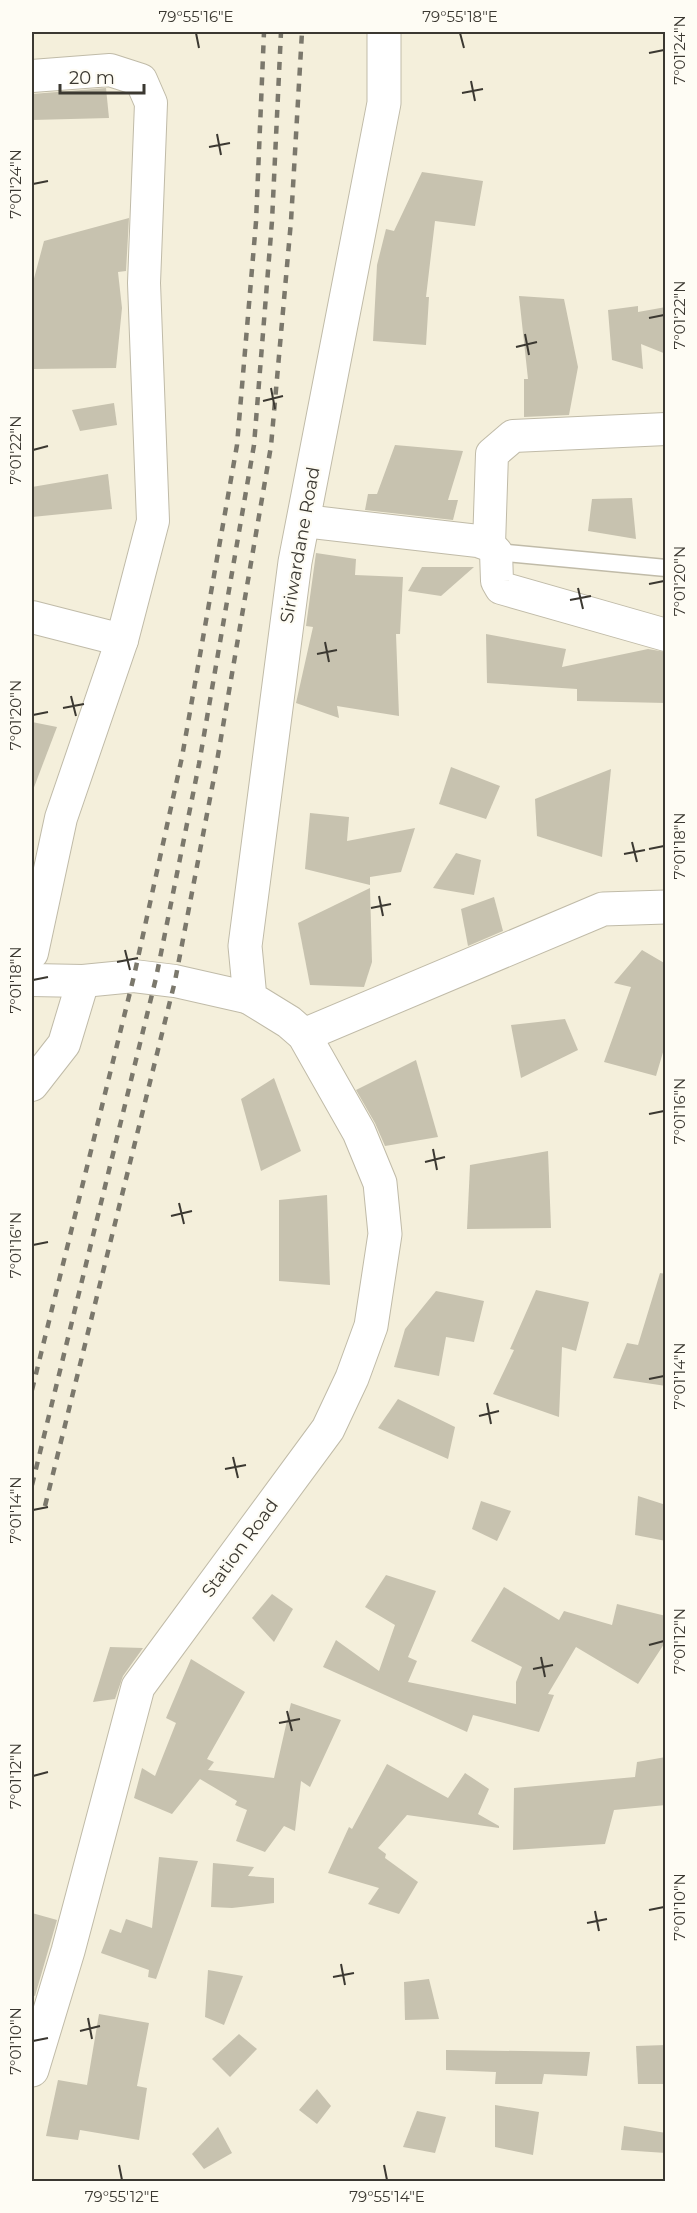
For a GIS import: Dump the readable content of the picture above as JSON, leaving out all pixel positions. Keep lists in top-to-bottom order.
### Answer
{
  "streets": {
    "street": ["Siriwardane Road", "Station Road"]
  },
  "scale_bar": "20 m",
  "coordinates": [
    "79°55'16\"E",
    "79°55'18\"E",
    "7°01'24\"N",
    "7°01'22\"N",
    "7°01'20\"N",
    "7°01'18\"N",
    "7°01'16\"N",
    "7°01'14\"N",
    "7°01'12\"N",
    "7°01'10\"N",
    "79°55'12\"E",
    "79°55'14\"E"
  ]
}
